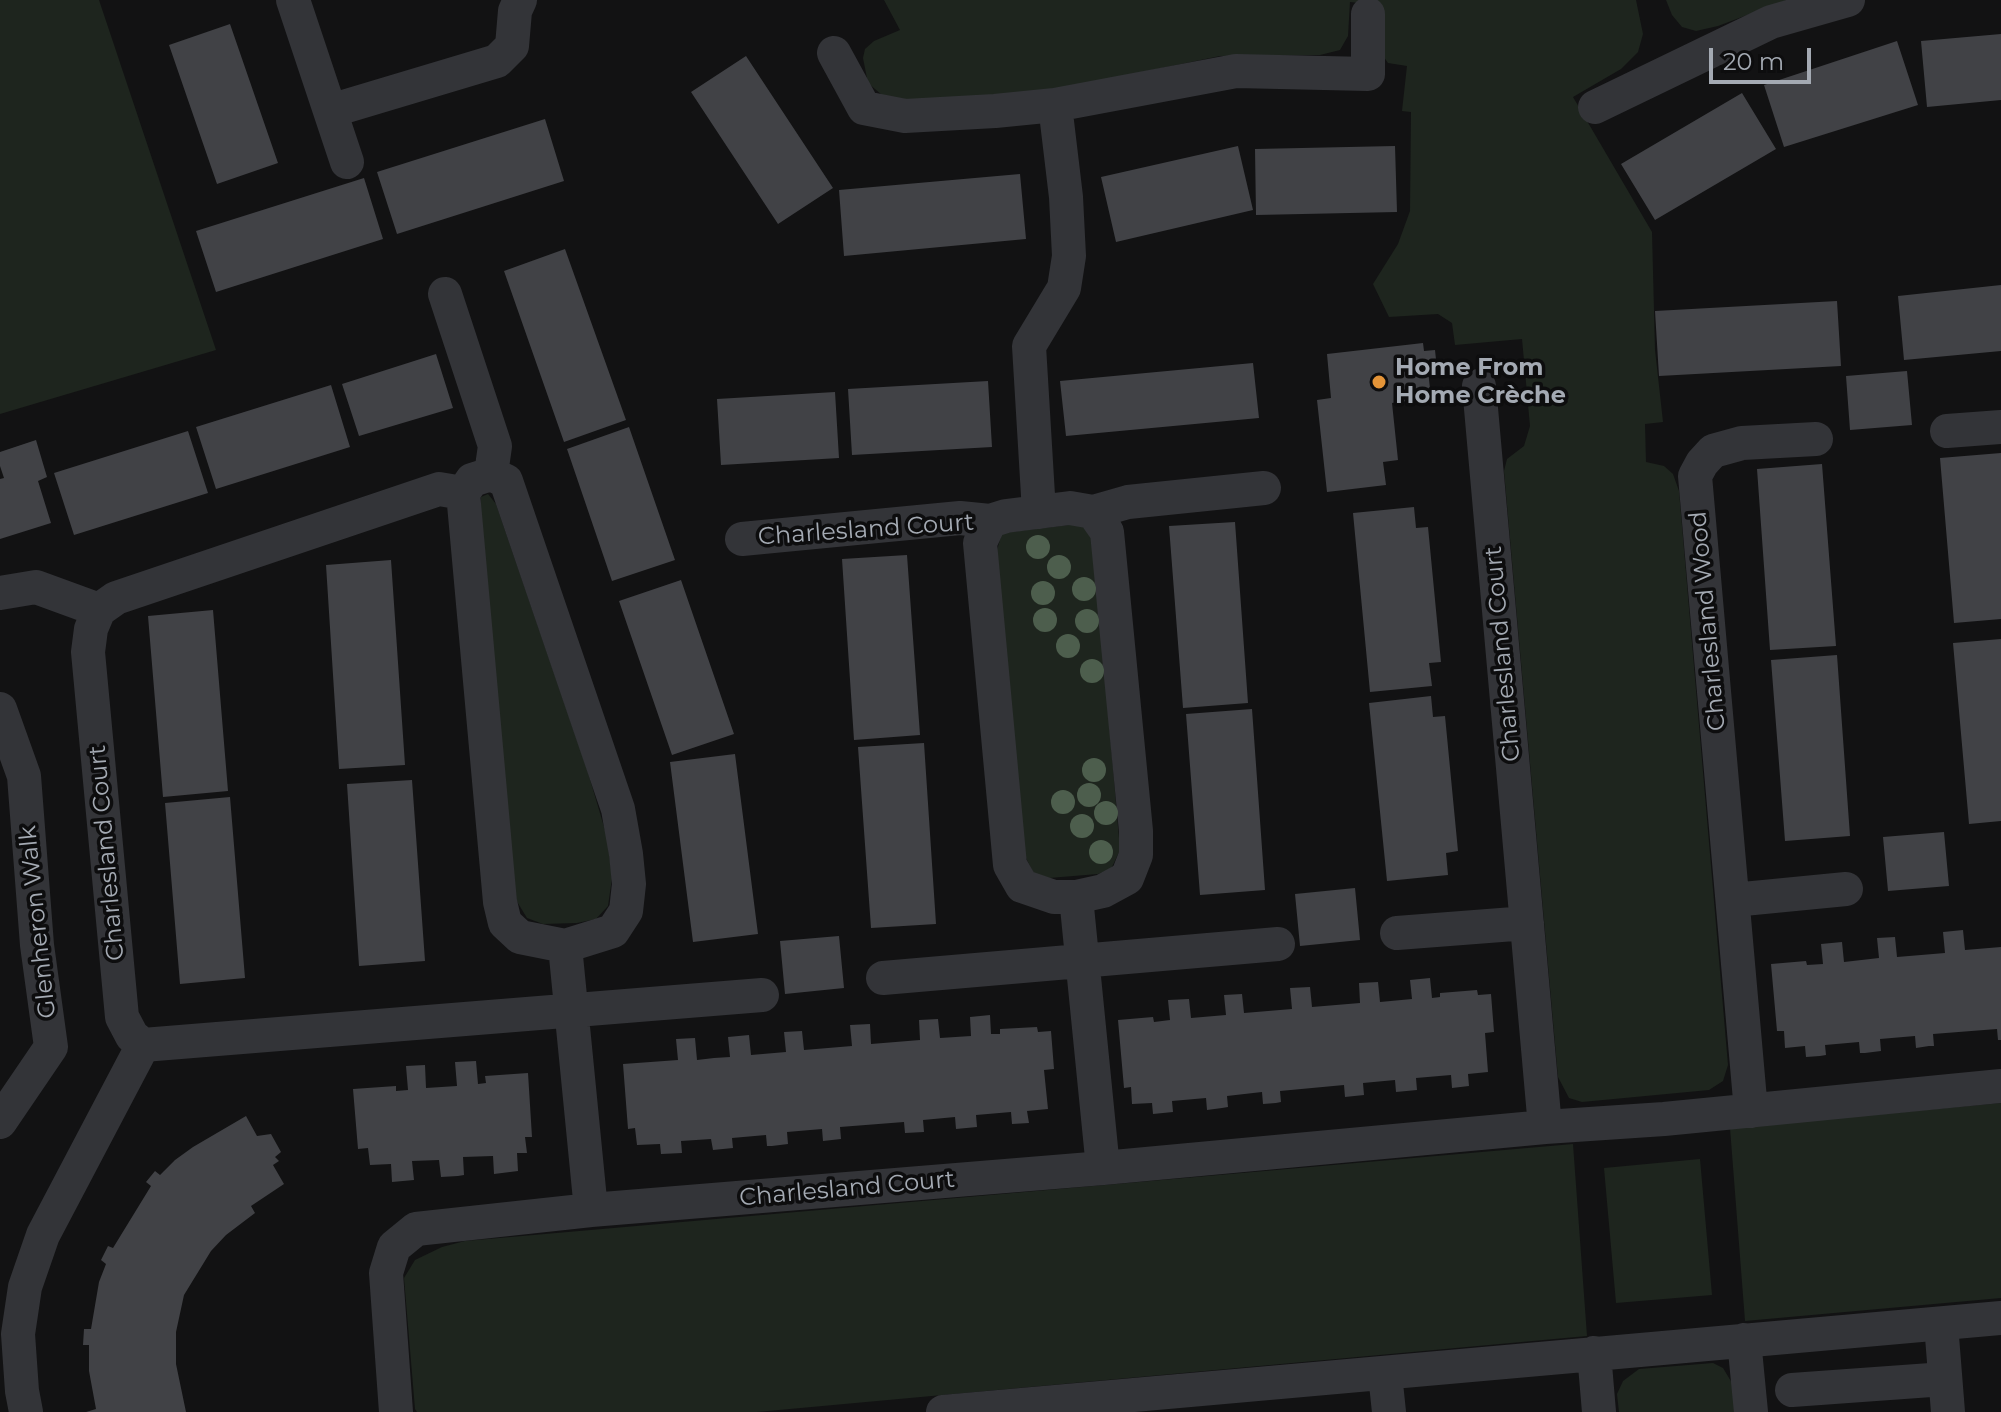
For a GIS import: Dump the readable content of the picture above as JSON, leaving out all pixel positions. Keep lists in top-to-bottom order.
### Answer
{
  "streets": {
    "street": ["Charlesland Court", "Charlesland Wood", "Glenheron Walk"]
  },
  "crossings": [
    ["Charlesland Court", "Charlesland Wood"]
  ],
  "places": ["Home From Home Crèche"],
  "scale_bar": "20 m"
}
